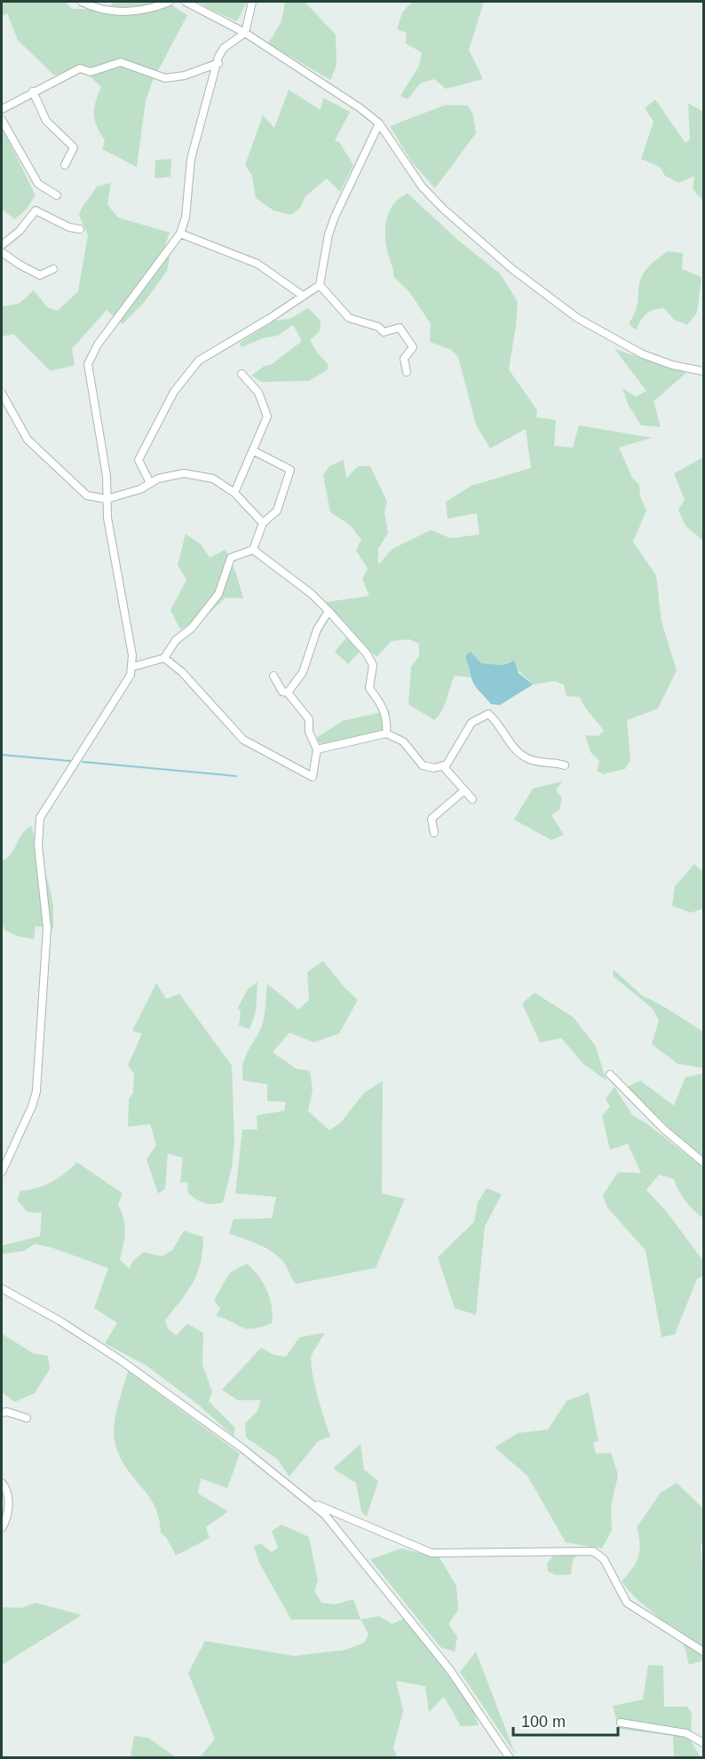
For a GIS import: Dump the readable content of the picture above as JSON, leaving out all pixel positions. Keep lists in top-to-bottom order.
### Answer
{
  "scale_bar": "100 m"
}
